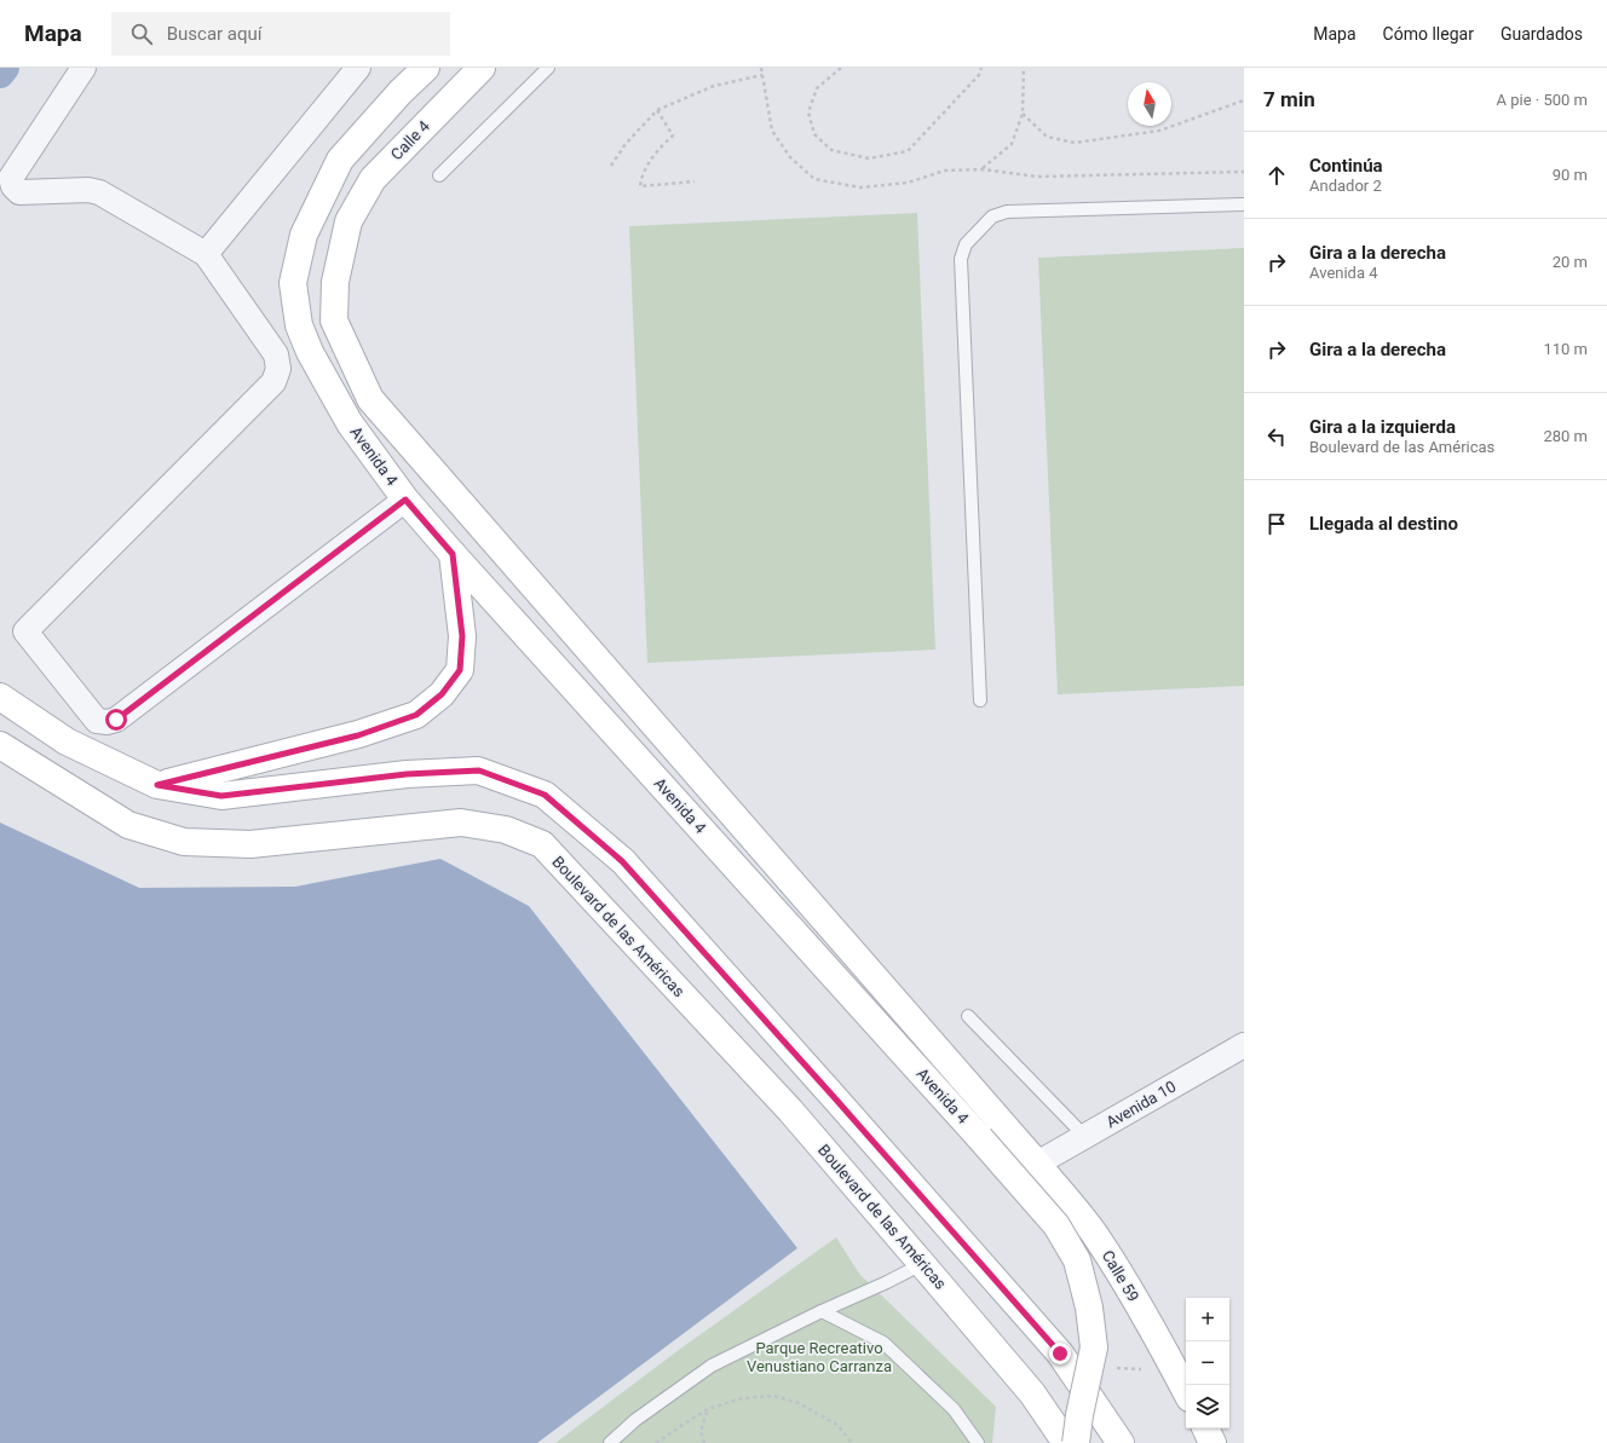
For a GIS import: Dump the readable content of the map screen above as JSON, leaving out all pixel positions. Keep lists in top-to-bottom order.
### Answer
{
  "streets": {
    "main road": [
      "Calle 4",
      "Avenida 4",
      "Boulevard de las Américas",
      "Calle 59"
    ],
    "street": ["Avenida 10"]
  },
  "crossings": [
    ["Calle 4", "Avenida 4"],
    ["Avenida 4", "Avenida 10"],
    ["Avenida 4", "Calle 59"],
    ["Avenida 10", "Calle 59"]
  ],
  "parks": ["Parque Recreativo Venustiano Carranza"],
  "north": "top",
  "page": {
    "header": "Mapa",
    "search": "Buscar aquí",
    "nav": ["Mapa", "Cómo llegar", "Guardados"],
    "heading": ["7 min", "A pie · 500 m"],
    "list": [
      ["Continúa", "Andador 2", "90 m"],
      ["Gira a la derecha", "Avenida 4", "20 m"],
      ["Gira a la derecha", "110 m"],
      ["Gira a la izquierda", "Boulevard de las Américas", "280 m"],
      "Llegada al destino"
    ],
    "map_buttons": ["+", "−"]
  }
}
